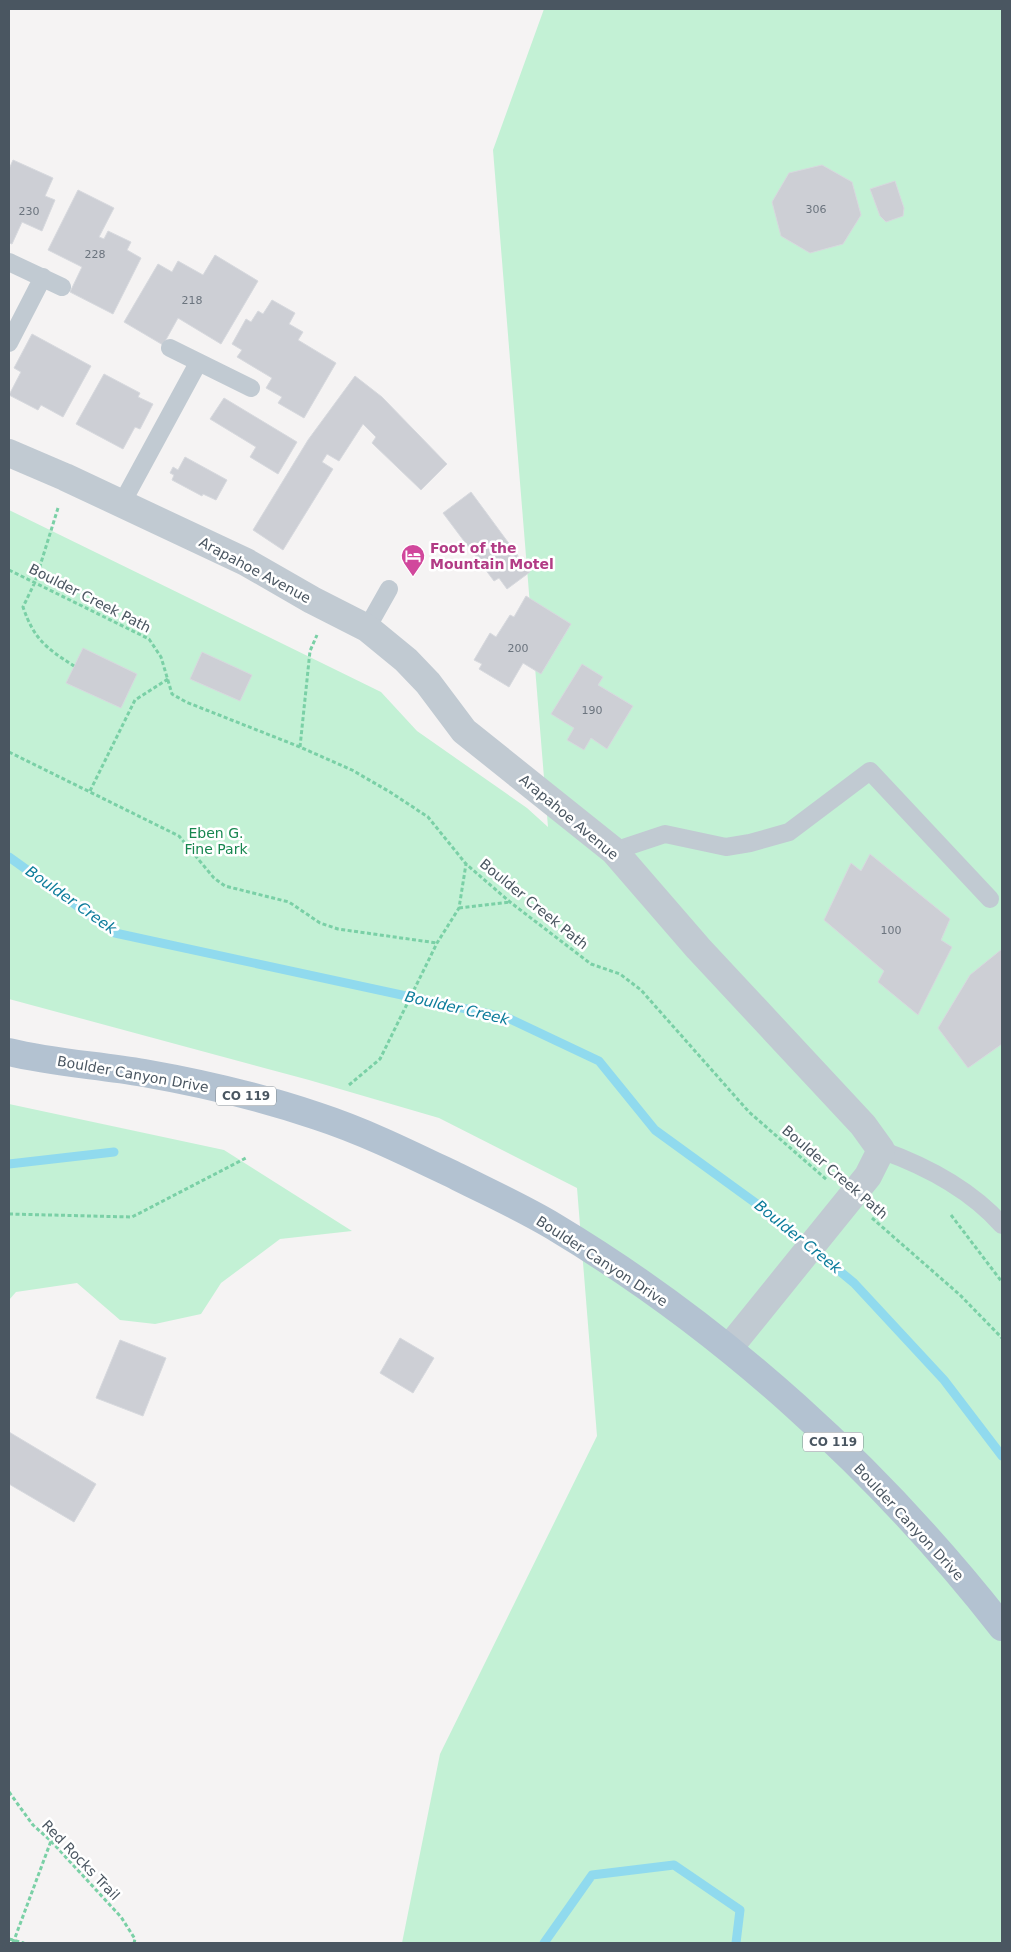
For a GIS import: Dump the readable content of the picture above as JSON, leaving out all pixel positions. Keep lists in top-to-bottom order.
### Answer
{
  "streets": {
    "main road": ["Boulder Canyon Drive", "CO 119"],
    "street": ["Arapahoe Avenue"],
    "path": ["Boulder Creek Path", "Red Rocks Trail"]
  },
  "water": ["Boulder Creek"],
  "parks": ["Eben G. Fine Park"],
  "places": {
    "hotel": ["Foot of the Mountain Motel"]
  },
  "house_numbers": [
    "306",
    "230",
    "228",
    "218",
    "200",
    "190",
    "100"
  ]
}
